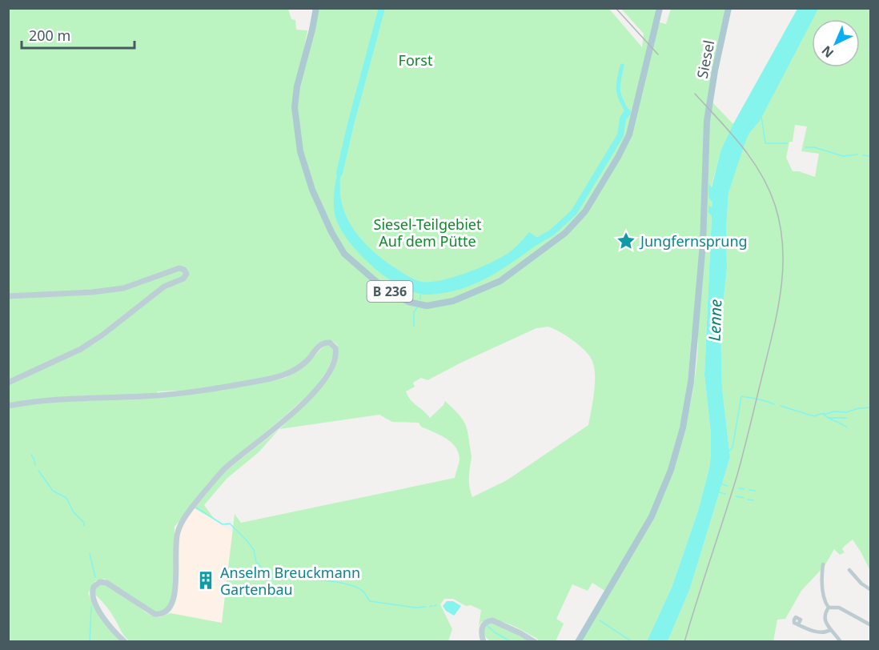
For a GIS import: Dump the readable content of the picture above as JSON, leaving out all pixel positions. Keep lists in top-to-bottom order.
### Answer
{
  "streets": {
    "main road": ["Siesel", "B 236"]
  },
  "water": ["Lenne"],
  "parks": ["Forst", "Siesel-Teilgebiet Auf dem Pütte"],
  "places": {
    "place": ["Jungfernsprung"],
    "building": ["Anselm Breuckmann Gartenbau"]
  },
  "scale_bar": "200 m",
  "north": "bottom left"
}
